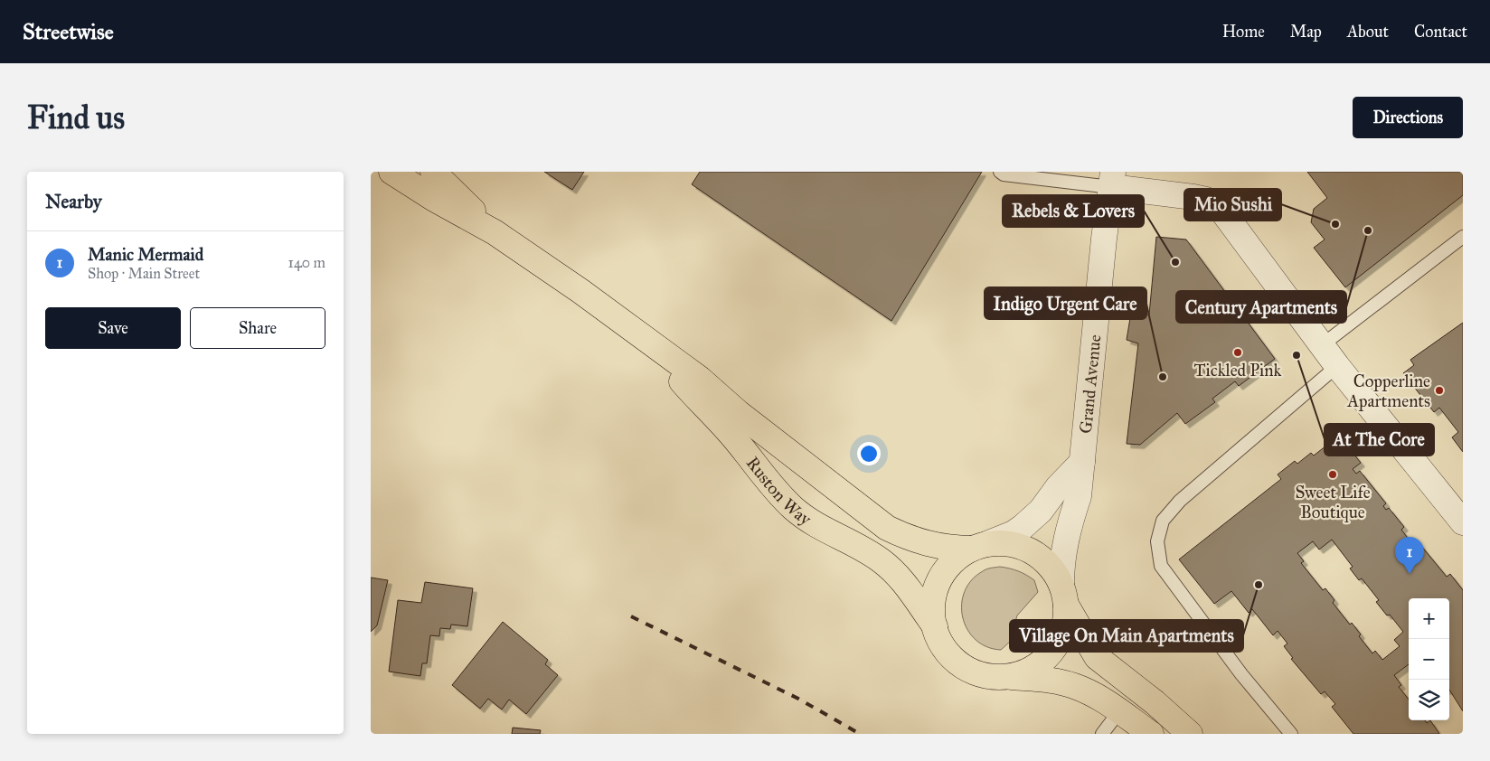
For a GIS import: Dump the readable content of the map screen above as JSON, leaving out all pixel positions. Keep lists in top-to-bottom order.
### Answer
{
  "streets": {
    "main road": ["Ruston Way"],
    "street": ["Grand Avenue"]
  },
  "crossings": [
    ["Grand Avenue", "Ruston Way"]
  ],
  "places": [
    "Mio Sushi",
    "Century Apartments",
    "Rebels & Lovers",
    "Tickled Pink",
    "At The Core",
    "Indigo Urgent Care",
    "Copperline Apartments",
    "Sweet Life Boutique",
    "Village On Main Apartments"
  ],
  "page": {
    "header": "Streetwise",
    "nav": [
      "Home",
      "Map",
      "About",
      "Contact"
    ],
    "buttons": [
      "Directions",
      ["Save", "Share"]
    ],
    "title": "Find us",
    "heading": "Nearby",
    "list": [
      {
        "mark": "1",
        "name": "Manic Mermaid",
        "note": "Shop · Main Street",
        "value": "140 m"
      }
    ],
    "pins": "1",
    "map_buttons": ["+", "−"]
  }
}
